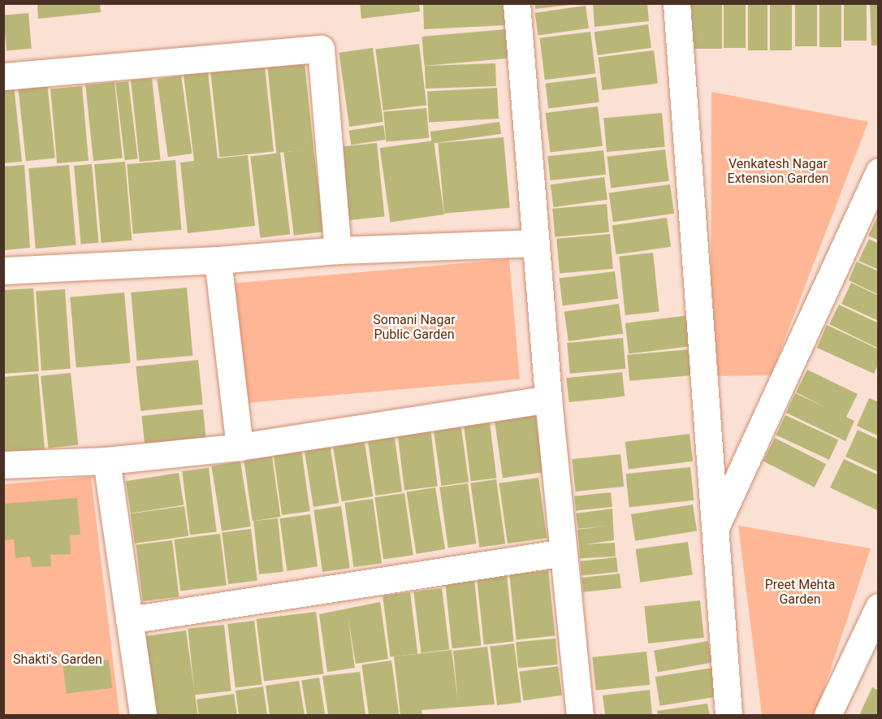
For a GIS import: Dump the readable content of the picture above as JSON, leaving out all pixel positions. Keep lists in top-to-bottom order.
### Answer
{
  "parks": [
    "Venkatesh Nagar Extension Garden",
    "Somani Nagar Public Garden",
    "Preet Mehta Garden",
    "Shakti's Garden"
  ]
}
